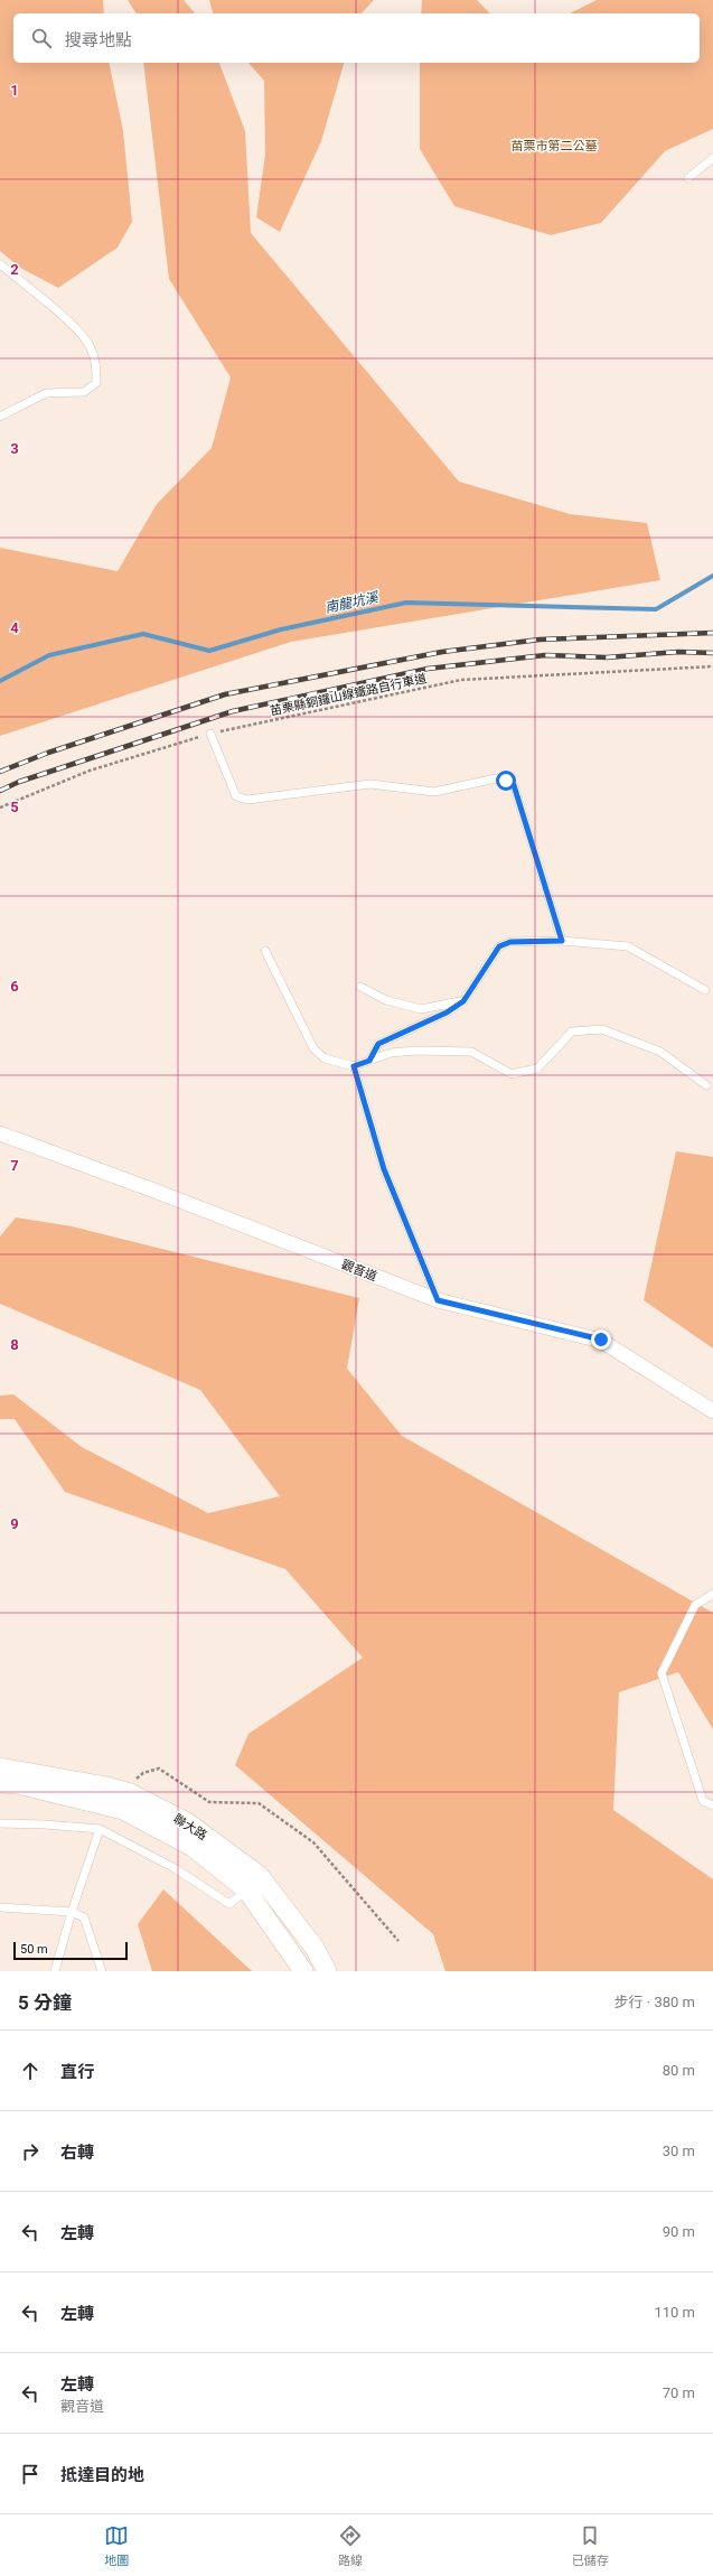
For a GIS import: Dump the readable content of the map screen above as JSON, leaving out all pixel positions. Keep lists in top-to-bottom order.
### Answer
{
  "streets": {
    "street": ["觀音道", "聯大路"],
    "path": ["苗栗縣銅鑼山線鐵路自行車道"]
  },
  "water": ["南龍坑溪"],
  "parks": ["苗栗市第二公墓"],
  "scale_bar": "50 m",
  "page": {
    "search": "搜尋地點",
    "scale": "50 m",
    "heading": ["5 分鐘", "步行 · 380 m"],
    "list": [
      ["直行", "80 m"],
      ["右轉", "30 m"],
      ["左轉", "90 m"],
      ["左轉", "110 m"],
      ["左轉", "觀音道", "70 m"],
      "抵達目的地"
    ],
    "nav": ["地圖", "路線", "已儲存"]
  },
  "grid": {
    "rows": [
      "1",
      "2",
      "3",
      "4",
      "5",
      "6",
      "7",
      "8",
      "9"
    ]
  }
}
